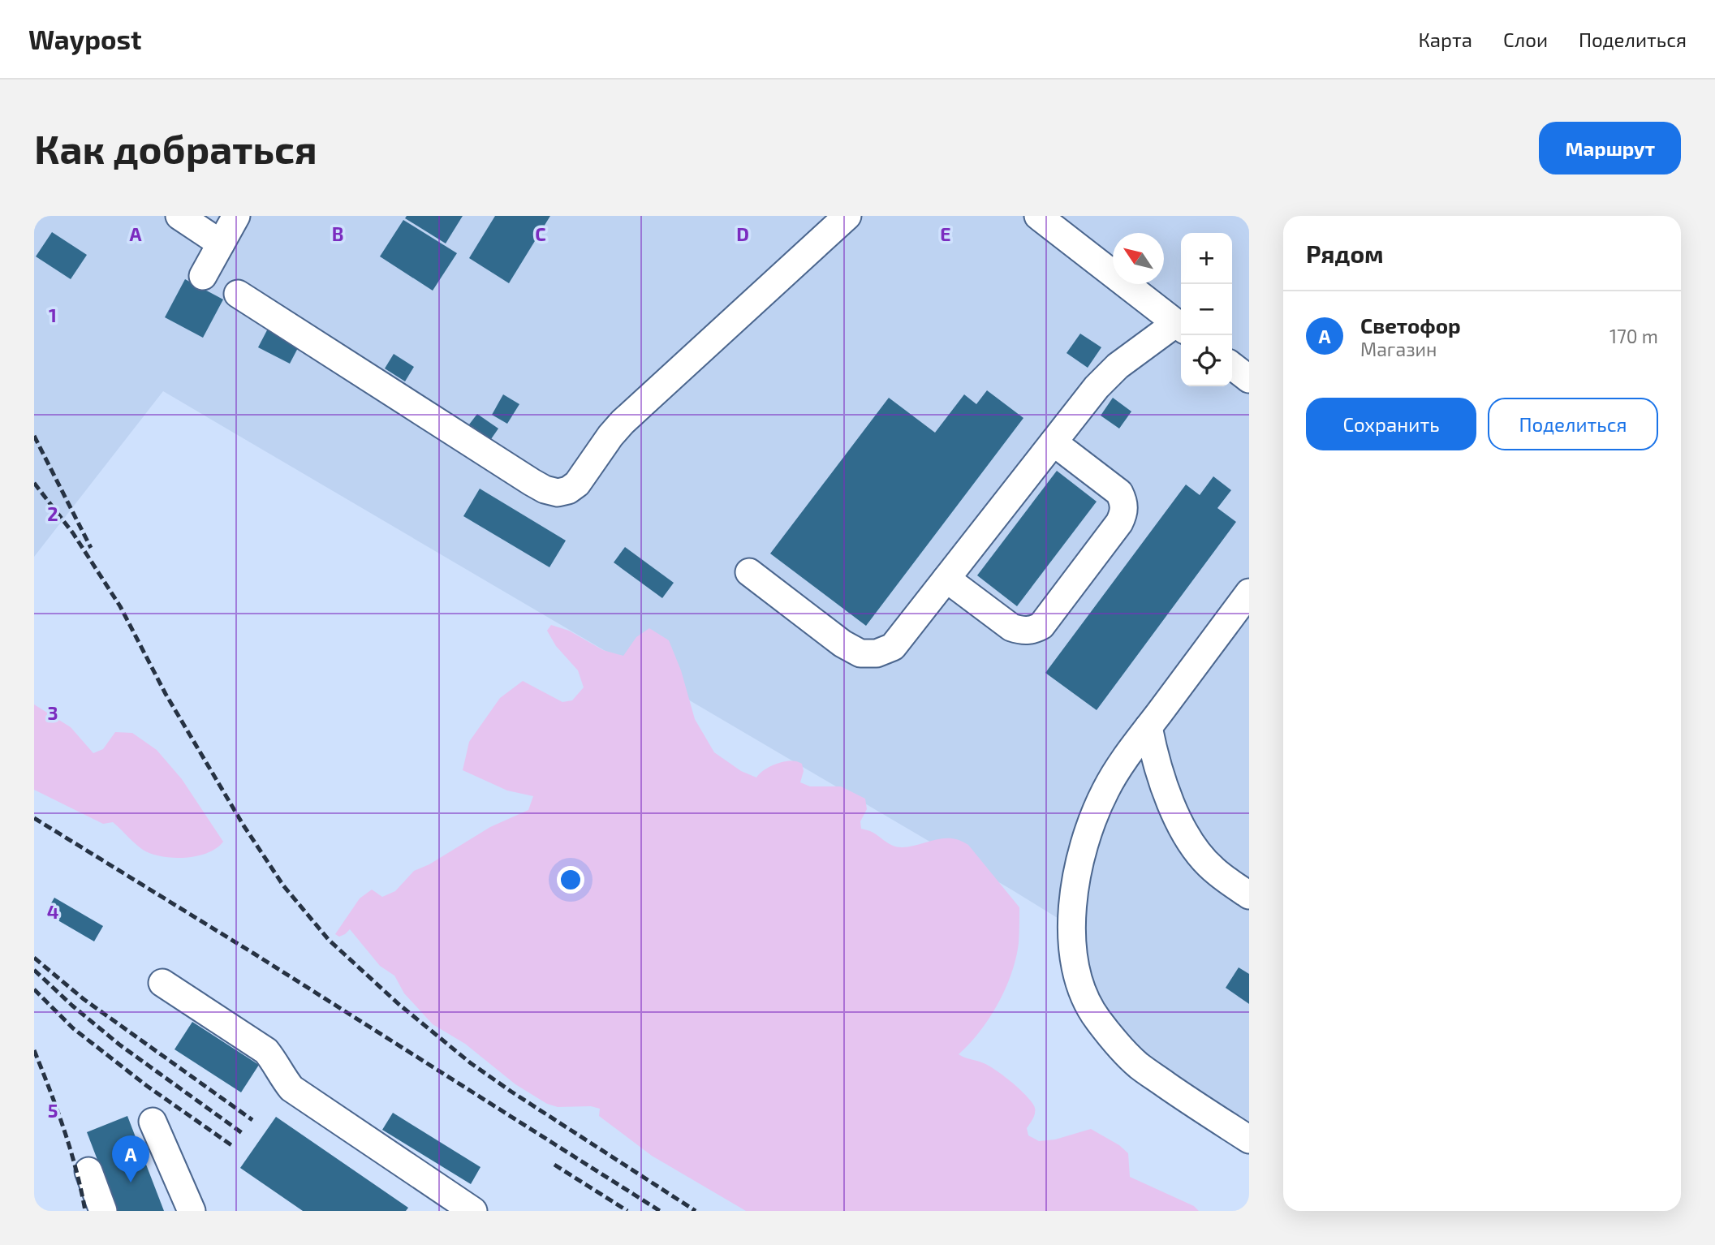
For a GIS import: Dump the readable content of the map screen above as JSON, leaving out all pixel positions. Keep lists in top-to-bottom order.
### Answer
{
  "north": "top left",
  "page": {
    "header": "Waypost",
    "nav": ["Карта", "Слои", "Поделиться"],
    "buttons": [
      "Маршрут",
      ["Сохранить", "Поделиться"]
    ],
    "title": "Как добраться",
    "heading": "Рядом",
    "map_buttons": ["+", "−"],
    "list": [
      {
        "mark": "A",
        "name": "Светофор",
        "note": "Магазин",
        "value": "170 m"
      }
    ],
    "pins": "A"
  },
  "grid": {
    "columns": [
      "A",
      "B",
      "C",
      "D",
      "E"
    ],
    "rows": [
      "1",
      "2",
      "3",
      "4",
      "5"
    ]
  }
}
